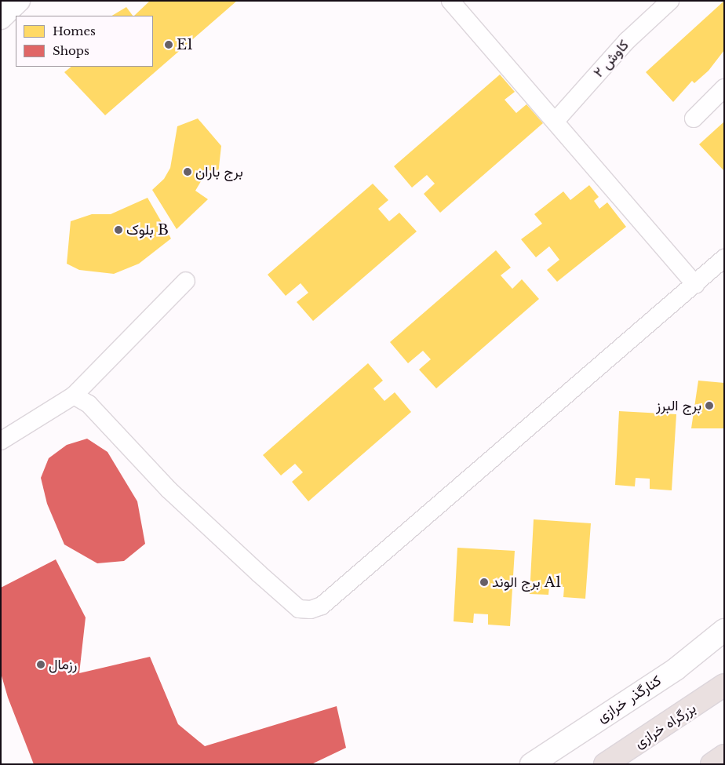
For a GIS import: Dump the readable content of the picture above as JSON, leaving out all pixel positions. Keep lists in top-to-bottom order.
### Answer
{
  "streets": {
    "highway": ["بزرگراه خرازی"],
    "street": ["کاوش ۲", "کنارگذر خرازی"]
  },
  "places": [
    "E1",
    "برج باران",
    "بلوک B",
    "برج البرز",
    "برج الوند A1",
    "رزمال"
  ],
  "legend": ["Homes", "Shops"]
}
